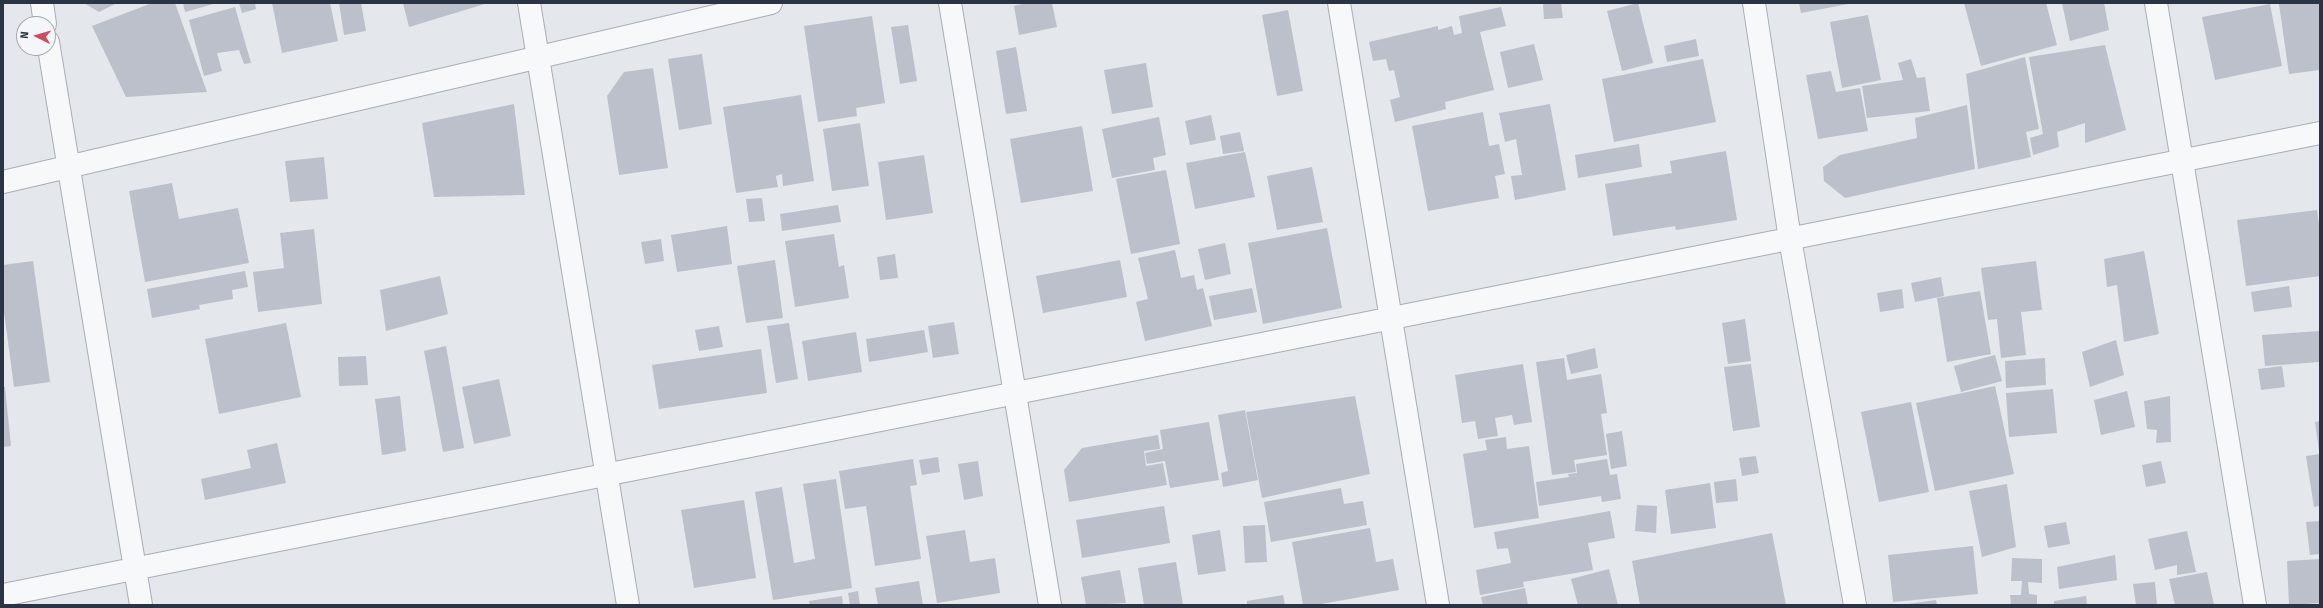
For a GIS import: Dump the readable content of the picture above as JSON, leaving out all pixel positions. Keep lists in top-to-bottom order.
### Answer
{
  "north": "left"
}
